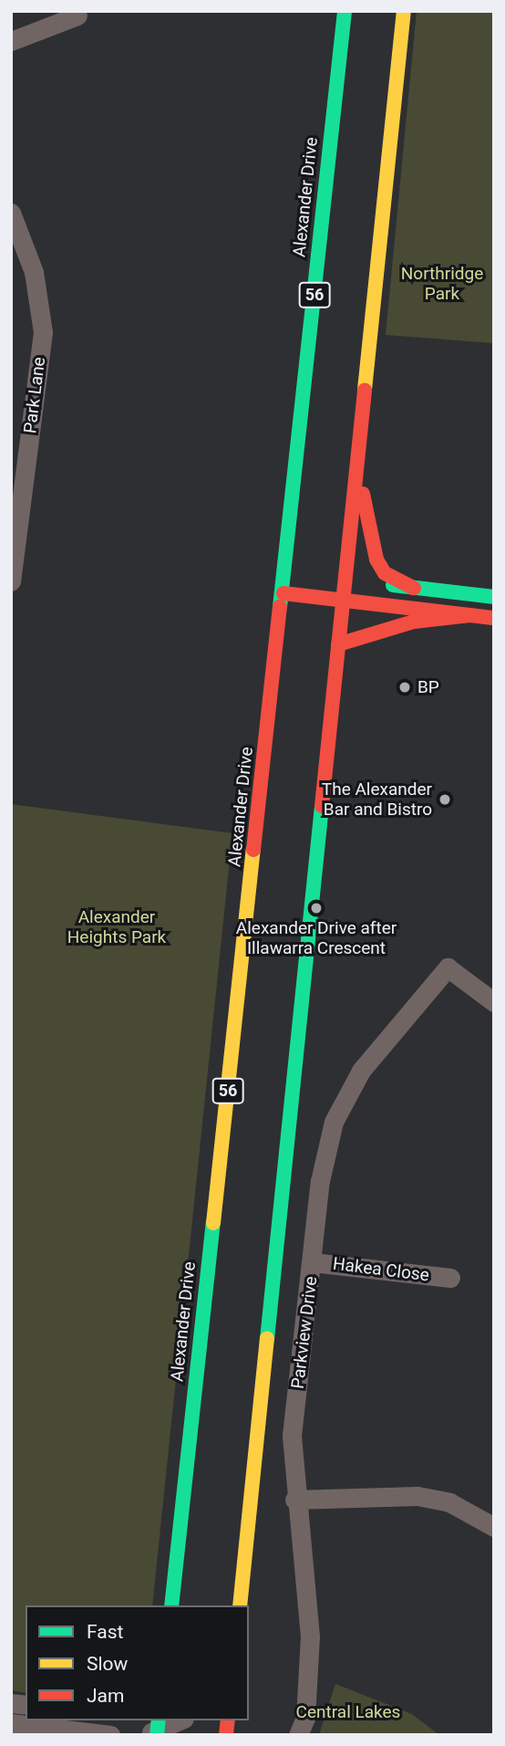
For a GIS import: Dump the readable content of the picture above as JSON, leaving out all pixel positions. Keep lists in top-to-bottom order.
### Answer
{
  "streets": {
    "main road": ["Alexander Drive", "56"],
    "street": ["Park Lane", "Hakea Close", "Parkview Drive"]
  },
  "crossings": [
    ["Hakea Close", "Parkview Drive"]
  ],
  "parks": ["Northridge Park", "Alexander Heights Park", "Central Lakes"],
  "places": ["BP", "The Alexander Bar and Bistro", "Alexander Drive after Illawarra Crescent"],
  "legend": ["Fast", "Slow", "Jam"]
}
